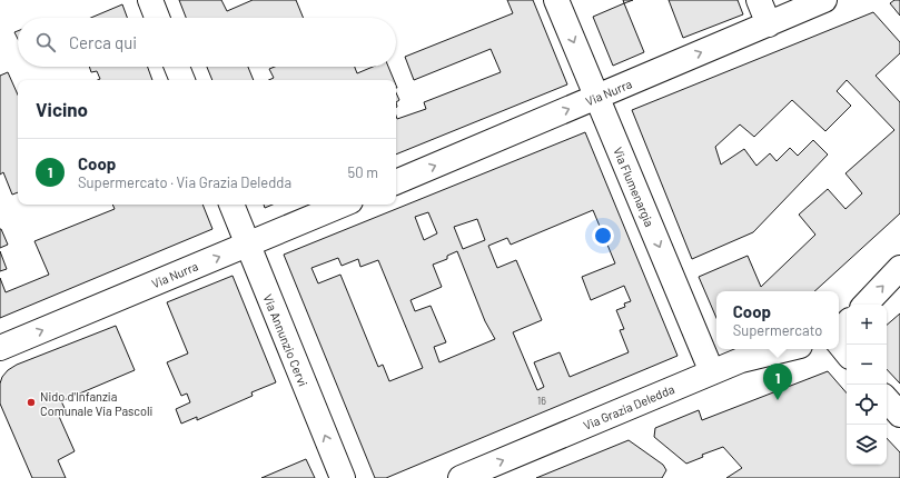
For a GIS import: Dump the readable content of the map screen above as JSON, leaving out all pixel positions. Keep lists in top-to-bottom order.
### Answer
{
  "streets": {
    "street": [
      "Via Nurra",
      "Via Flumenargia",
      "Via Annunzio Cervi",
      "Via Grazia Deledda"
    ]
  },
  "crossings": [
    ["Via Nurra", "Via Flumenargia"],
    ["Via Nurra", "Via Annunzio Cervi"],
    ["Via Flumenargia", "Via Grazia Deledda"]
  ],
  "one_way": [
    "Via Nurra",
    "Via Flumenargia",
    "Via Annunzio Cervi",
    "Via Grazia Deledda"
  ],
  "places": ["Nido d'Infanzia Comunale Via Pascoli"],
  "house_numbers": ["16"],
  "page": {
    "search": "Cerca qui",
    "heading": "Vicino",
    "list": [
      {
        "mark": "1",
        "name": "Coop",
        "note": "Supermercato · Via Grazia Deledda",
        "value": "50 m"
      }
    ],
    "popup": ["Coop", "Supermercato"],
    "map_buttons": ["+", "−"],
    "pins": "1"
  }
}
